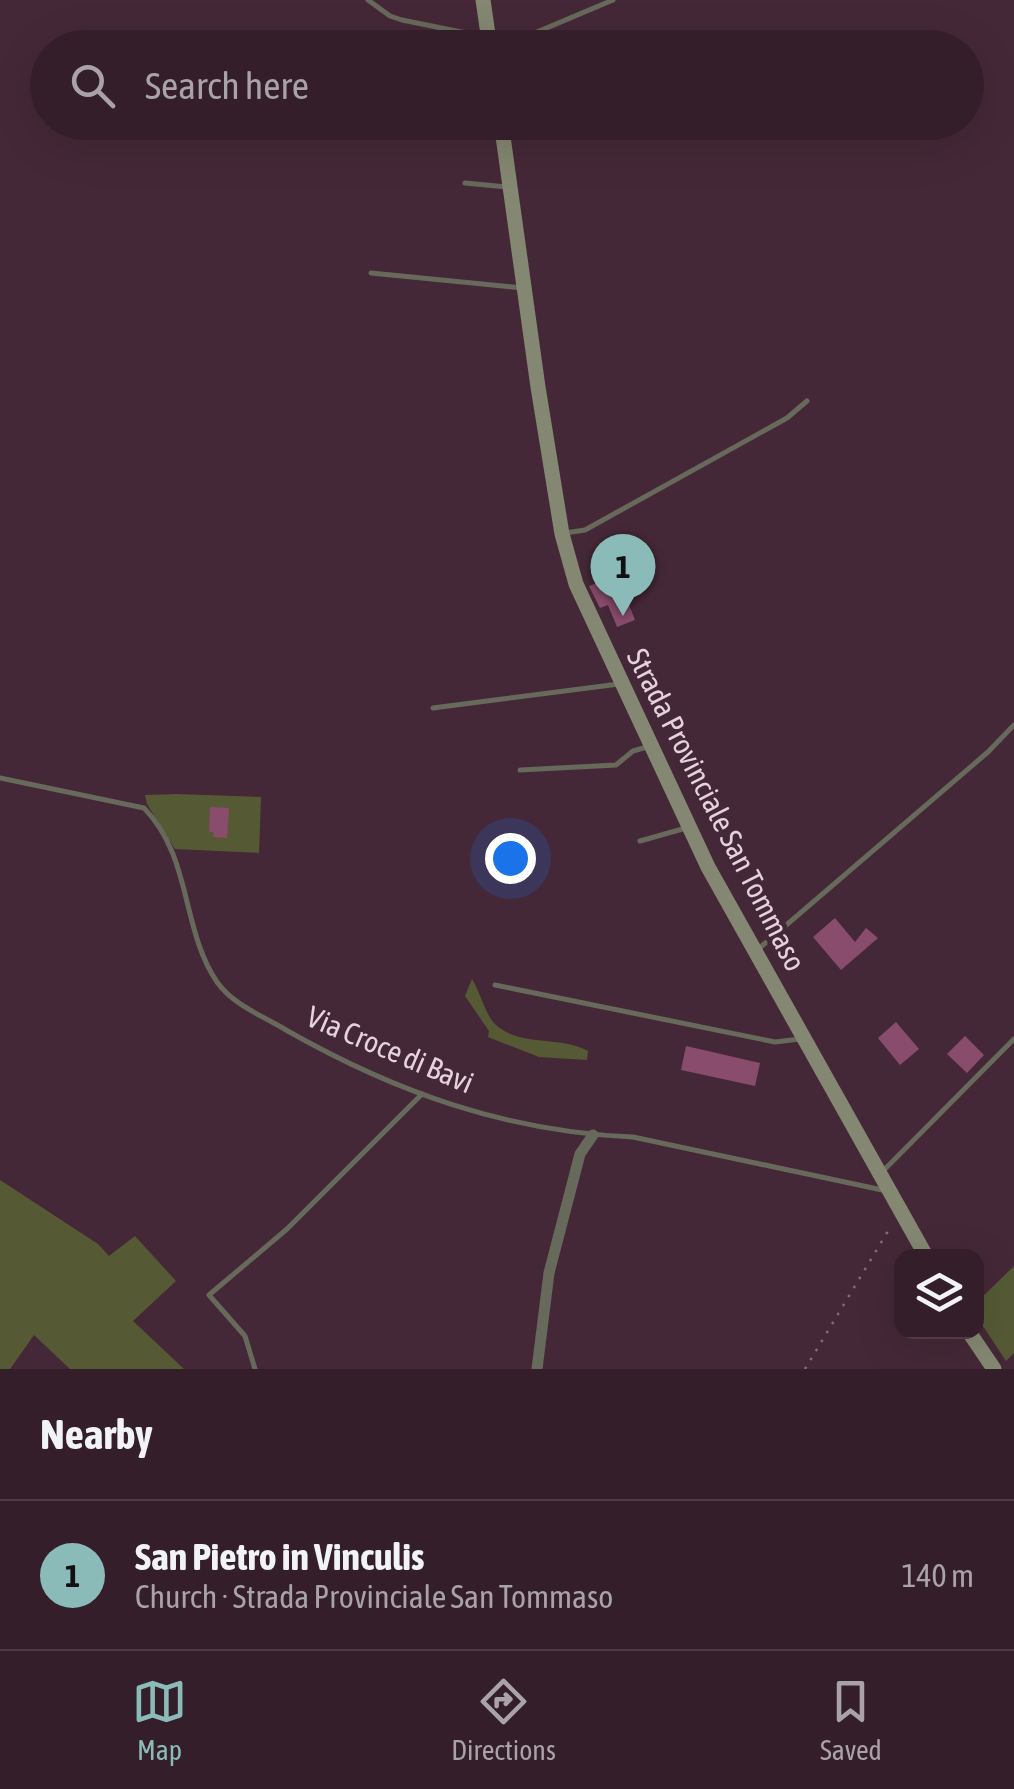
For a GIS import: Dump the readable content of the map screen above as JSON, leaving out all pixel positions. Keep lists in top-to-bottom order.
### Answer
{
  "streets": {
    "street": ["Strada Provinciale San Tommaso"],
    "lane": ["Via Croce di Bavi"]
  },
  "crossings": [
    ["Strada Provinciale San Tommaso", "Via Croce di Bavi"]
  ],
  "page": {
    "search": "Search here",
    "pins": "1",
    "heading": "Nearby",
    "list": [
      {
        "mark": "1",
        "name": "San Pietro in Vinculis",
        "note": "Church · Strada Provinciale San Tommaso",
        "value": "140 m"
      }
    ],
    "nav": ["Map", "Directions", "Saved"]
  }
}
